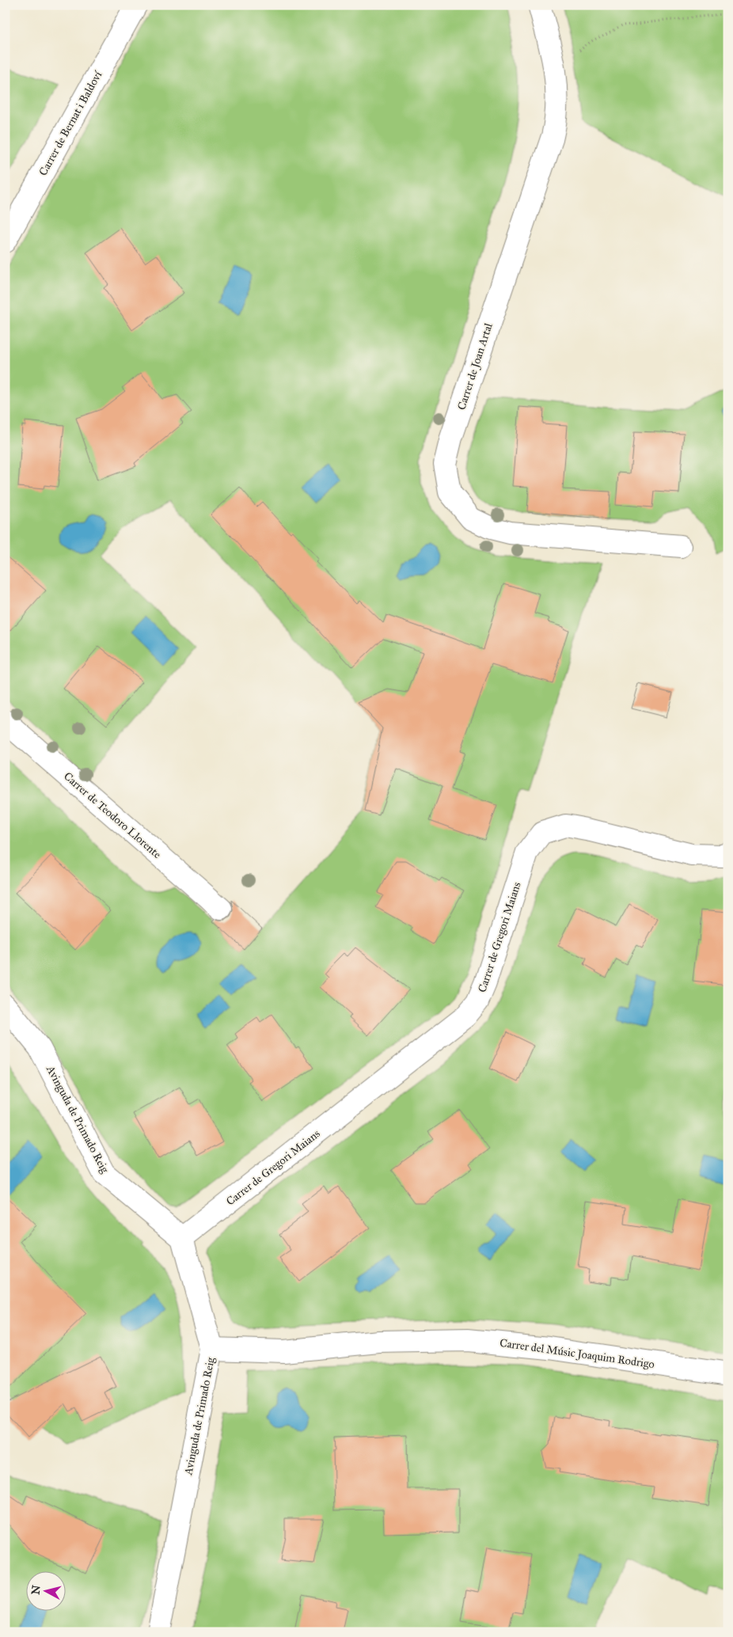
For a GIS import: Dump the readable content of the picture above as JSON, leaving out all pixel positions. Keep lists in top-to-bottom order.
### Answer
{
  "streets": {
    "street": [
      "Carrer de Bernat i Baldoví",
      "Carrer de Joan Artal",
      "Carrer de Teodoro Llorente",
      "Carrer de Gregori Maians",
      "Avinguda de Primado Reig",
      "Carrer del Músic Joaquim Rodrigo"
    ]
  },
  "crossings": [
    ["Carrer de Gregori Maians", "Avinguda de Primado Reig"],
    ["Avinguda de Primado Reig", "Carrer del Músic Joaquim Rodrigo"]
  ],
  "north": "left"
}
